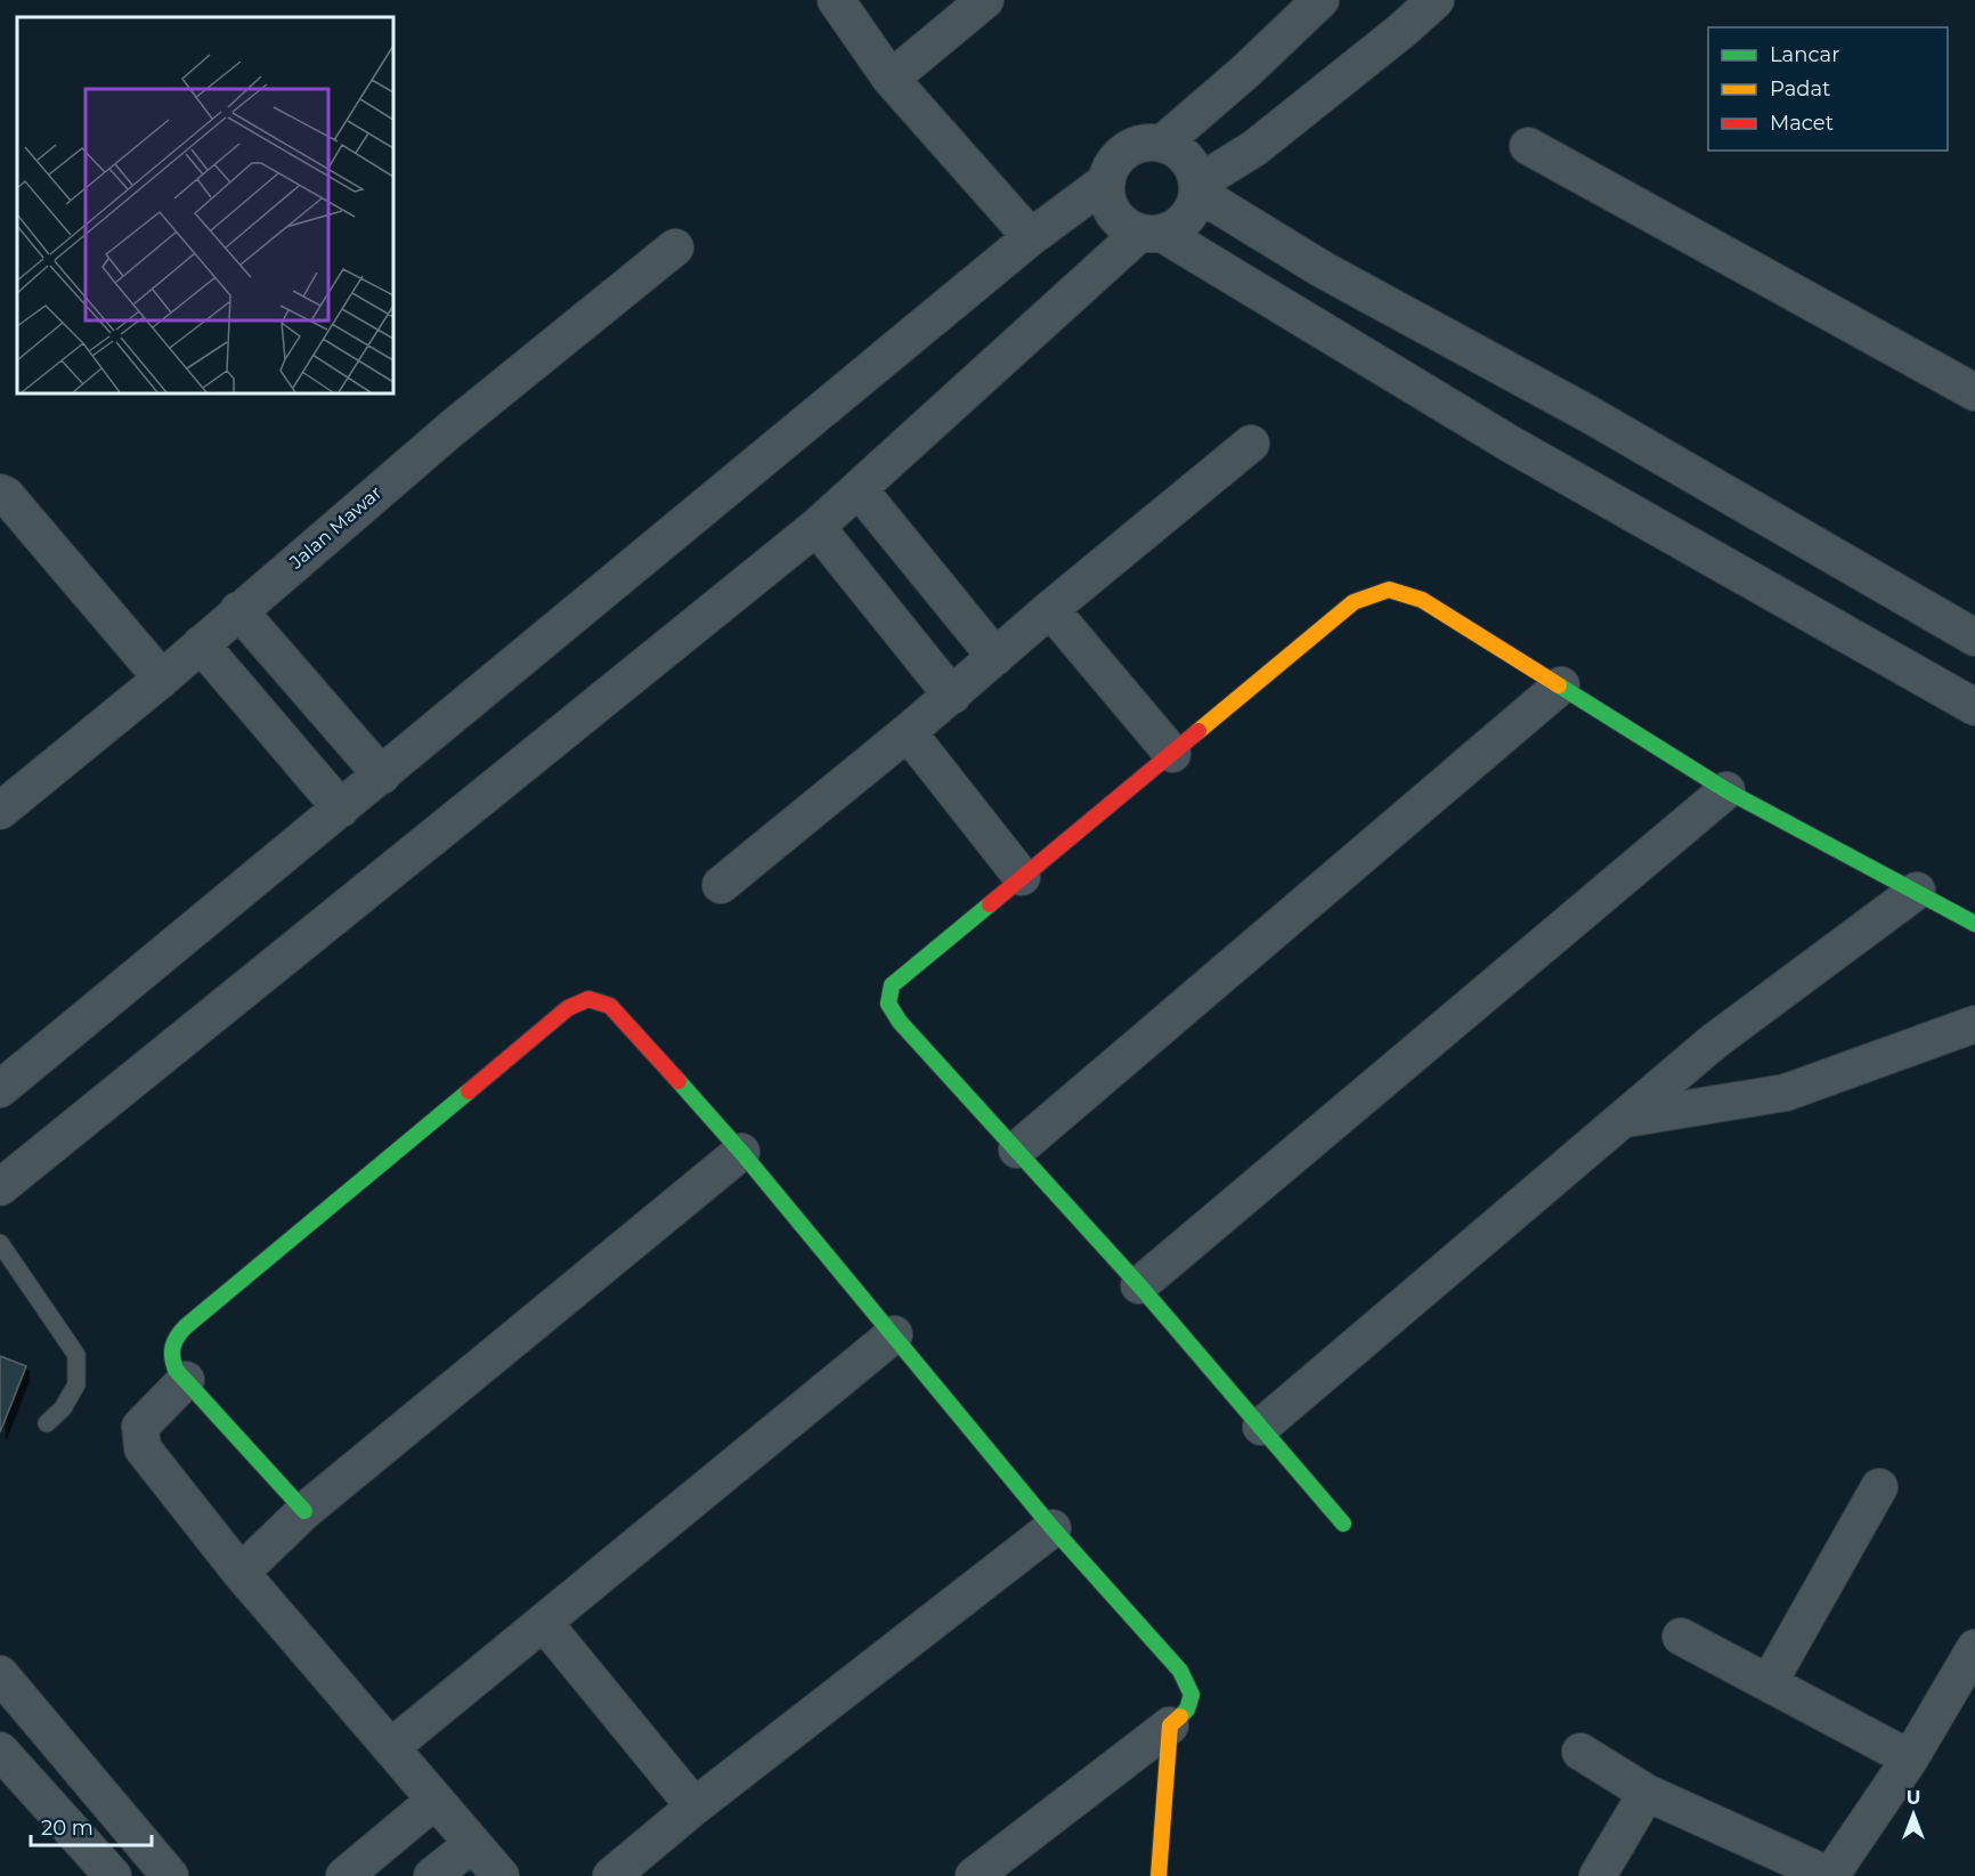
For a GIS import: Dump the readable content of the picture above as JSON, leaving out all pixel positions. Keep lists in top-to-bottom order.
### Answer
{
  "streets": {
    "street": ["Jalan Mawar"]
  },
  "legend": ["Lancar", "Padat", "Macet"],
  "scale_bar": "20 m",
  "north": "top"
}
